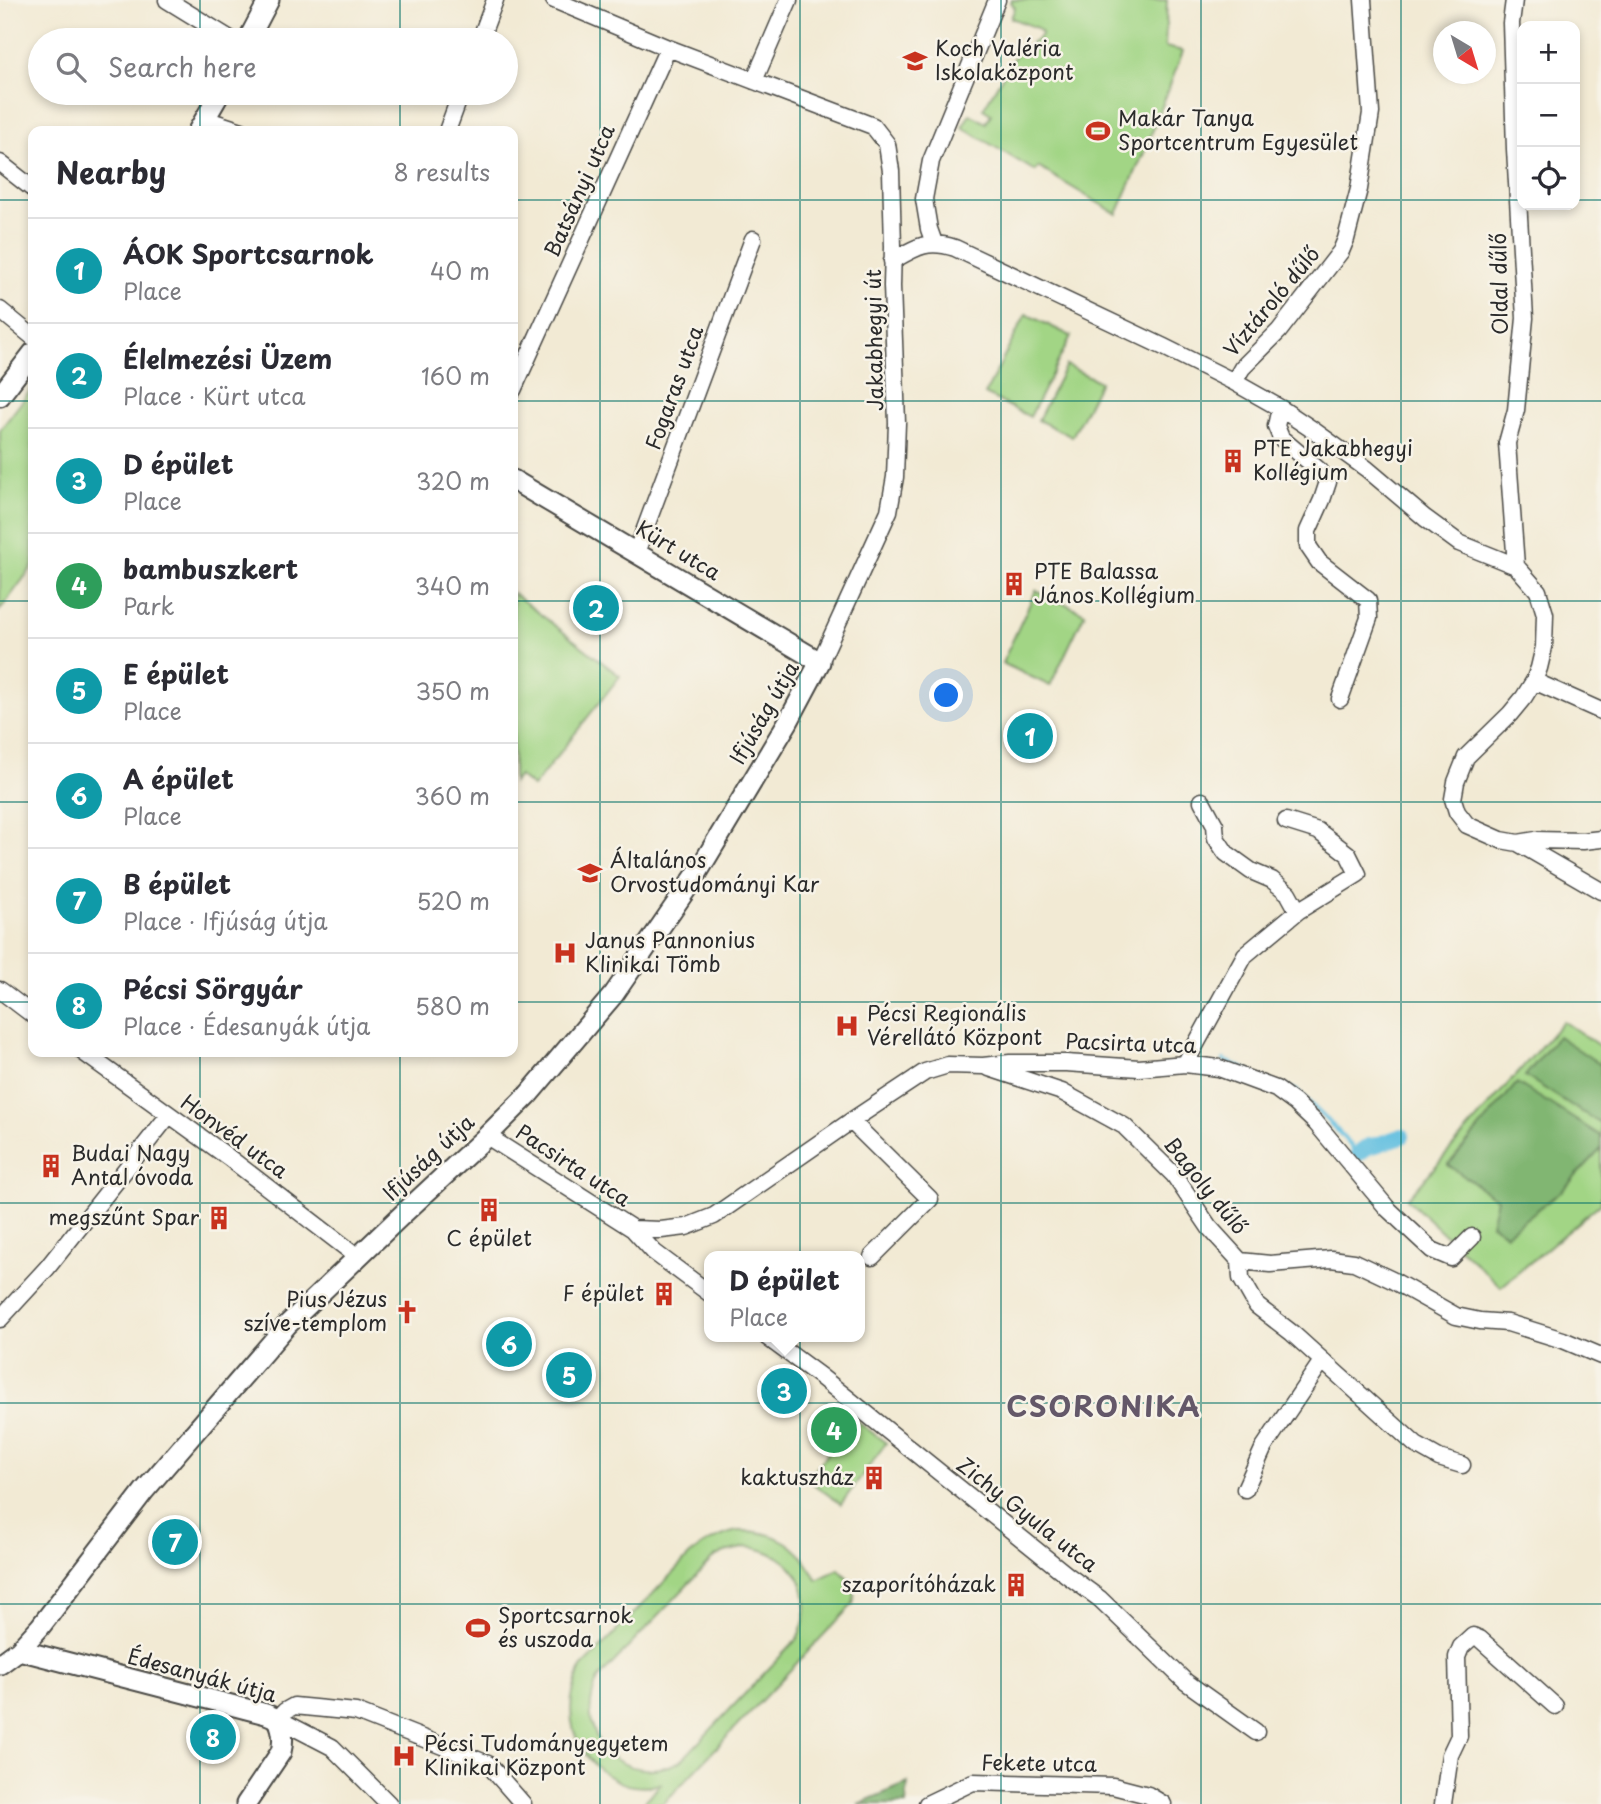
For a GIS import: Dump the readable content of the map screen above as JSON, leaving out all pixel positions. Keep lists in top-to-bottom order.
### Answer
{
  "streets": {
    "street": [
      "Batsányi utca",
      "Oldal dűlő",
      "Víztároló dűlő",
      "Jakabhegyi út",
      "Fogaras utca",
      "Kürt utca",
      "Ifjúság útja",
      "Pacsirta utca",
      "Honvéd utca",
      "Bagoly dűlő",
      "Zichy Gyula utca",
      "Édesanyák útja",
      "Fekete utca"
    ]
  },
  "crossings": [
    ["Jakabhegyi út", "Kürt utca"],
    ["Jakabhegyi út", "Ifjúság útja"],
    ["Fogaras utca", "Kürt utca"],
    ["Kürt utca", "Ifjúság útja"],
    ["Ifjúság útja", "Pacsirta utca"],
    ["Ifjúság útja", "Honvéd utca"],
    ["Ifjúság útja", "Édesanyák útja"],
    ["Pacsirta utca", "Bagoly dűlő"]
  ],
  "districts": ["CSORONIKA"],
  "places": {
    "school or university": ["Koch Valéria Iskolaközpont", "Általános Orvostudományi Kar"],
    "sports": ["Makár Tanya Sportcentrum Egyesület", "Sportcsarnok és uszoda"],
    "building": [
      "PTE Jakabhegyi Kollégium",
      "PTE Balassa János Kollégium",
      "Budai Nagy Antal óvoda",
      "C épület",
      "megszűnt Spar",
      "F épület",
      "kaktuszház",
      "szaporítóházak"
    ],
    "hospital": ["Janus Pannonius Klinikai Tömb", "Pécsi Regionális Vérellátó Központ", "Pécsi Tudományegyetem Klinikai Központ"],
    "church": ["Pius Jézus szíve-templom"]
  },
  "north": "bottom right",
  "page": {
    "map_buttons": ["+", "−"],
    "search": "Search here",
    "heading": ["Nearby", "8 results"],
    "list": [
      {
        "mark": "1",
        "name": "ÁOK Sportcsarnok",
        "note": "Place",
        "value": "40 m"
      },
      {
        "mark": "2",
        "name": "Élelmezési Üzem",
        "note": "Place · Kürt utca",
        "value": "160 m"
      },
      {
        "mark": "3",
        "name": "D épület",
        "note": "Place",
        "value": "320 m"
      },
      {
        "mark": "4",
        "name": "bambuszkert",
        "note": "Park",
        "value": "340 m"
      },
      {
        "mark": "5",
        "name": "E épület",
        "note": "Place",
        "value": "350 m"
      },
      {
        "mark": "6",
        "name": "A épület",
        "note": "Place",
        "value": "360 m"
      },
      {
        "mark": "7",
        "name": "B épület",
        "note": "Place · Ifjúság útja",
        "value": "520 m"
      },
      {
        "mark": "8",
        "name": "Pécsi Sörgyár",
        "note": "Place · Édesanyák útja",
        "value": "580 m"
      }
    ],
    "pins": [
      "2",
      "1",
      "6",
      "5",
      "3",
      "4",
      "7",
      "8"
    ],
    "popup": ["D épület", "Place"]
  }
}
